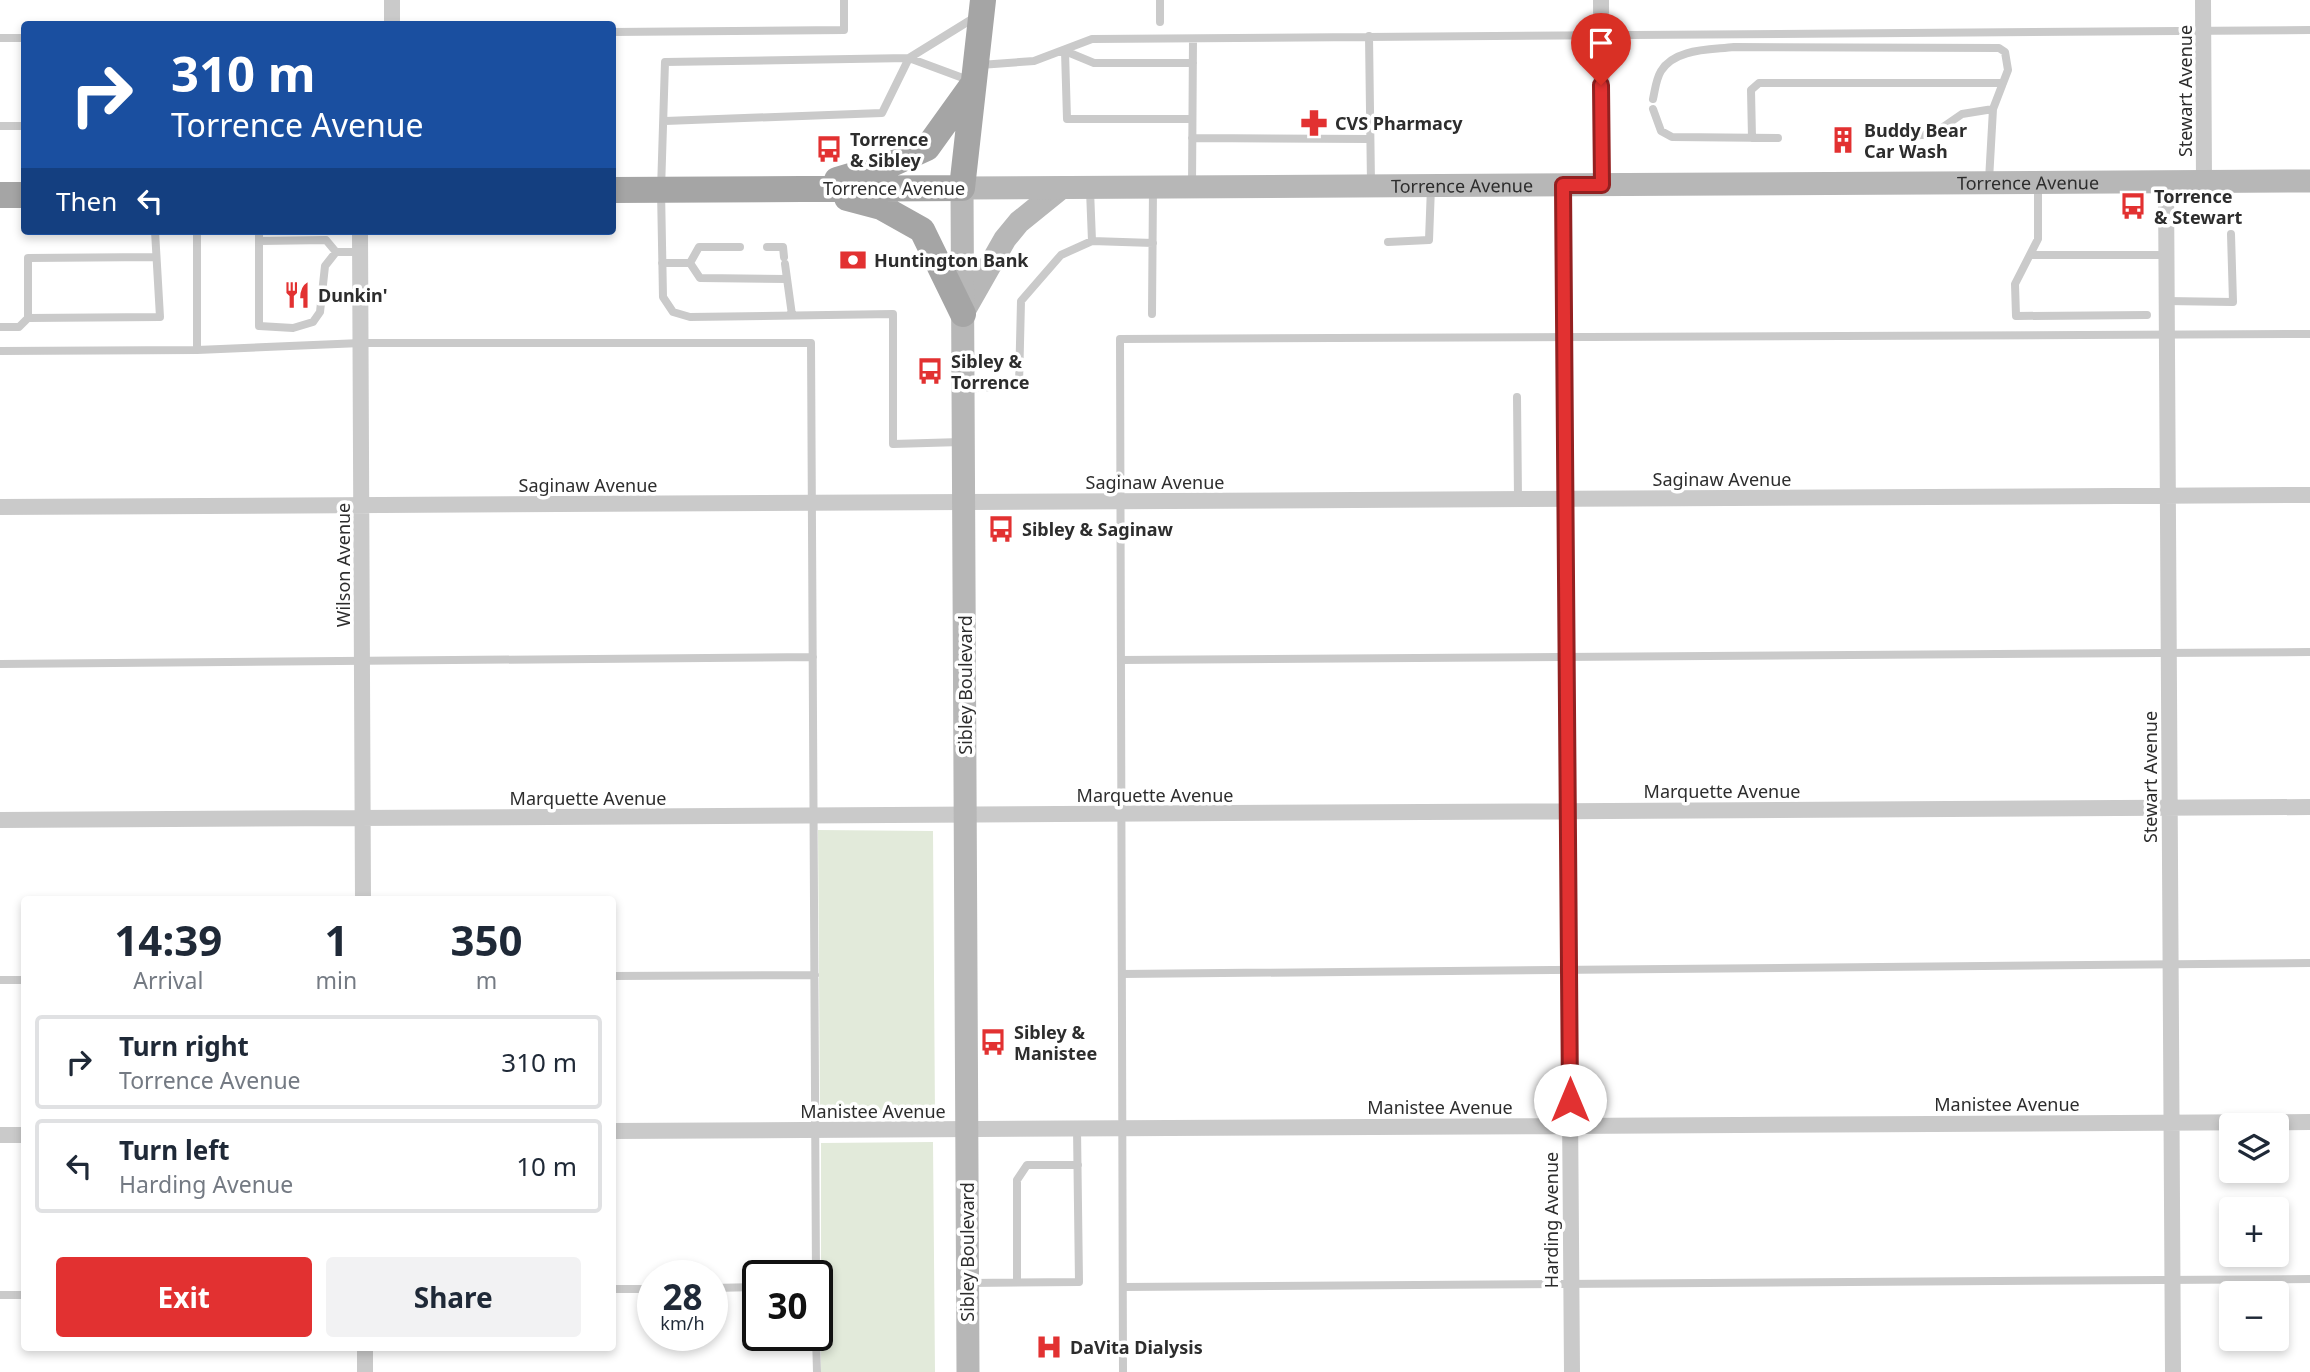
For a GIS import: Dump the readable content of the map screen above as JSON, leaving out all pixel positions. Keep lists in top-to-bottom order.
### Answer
{
  "streets": {
    "main road": ["Torrence Avenue", "Sibley Boulevard"],
    "street": [
      "Stewart Avenue",
      "Saginaw Avenue",
      "Wilson Avenue",
      "Marquette Avenue",
      "Manistee Avenue",
      "Harding Avenue"
    ]
  },
  "crossings": [
    ["Stewart Avenue", "Torrence Avenue"],
    ["Stewart Avenue", "Saginaw Avenue"],
    ["Stewart Avenue", "Marquette Avenue"],
    ["Stewart Avenue", "Manistee Avenue"],
    ["Torrence Avenue", "Sibley Boulevard"],
    ["Torrence Avenue", "Harding Avenue"],
    ["Saginaw Avenue", "Wilson Avenue"],
    ["Saginaw Avenue", "Sibley Boulevard"],
    ["Saginaw Avenue", "Harding Avenue"],
    ["Wilson Avenue", "Marquette Avenue"],
    ["Sibley Boulevard", "Marquette Avenue"],
    ["Sibley Boulevard", "Manistee Avenue"],
    ["Marquette Avenue", "Harding Avenue"],
    ["Manistee Avenue", "Harding Avenue"]
  ],
  "places": {
    "pharmacy": ["CVS Pharmacy"],
    "building": ["Buddy Bear Car Wash"],
    "bus stop": [
      "Torrence & Sibley",
      "Torrence & Stewart",
      "Sibley & Torrence",
      "Sibley & Saginaw",
      "Sibley & Manistee"
    ],
    "bank": ["Huntington Bank"],
    "restaurant": ["Dunkin'"],
    "hospital": ["DaVita Dialysis"]
  },
  "page": {
    "turn": ["310 m", "Torrence Avenue"],
    "then": "Then",
    "eta": [
      "14:39",
      "Arrival",
      "1",
      "min",
      "350",
      "m"
    ],
    "list": [
      {
        "name": "Turn right",
        "note": "Torrence Avenue",
        "value": "310 m"
      },
      {
        "name": "Turn left",
        "note": "Harding Avenue",
        "value": "10 m"
      }
    ],
    "map_buttons": ["+", "−"],
    "buttons": ["Exit", "Share"],
    "speed": "28 km/h",
    "limit": "30"
  }
}
